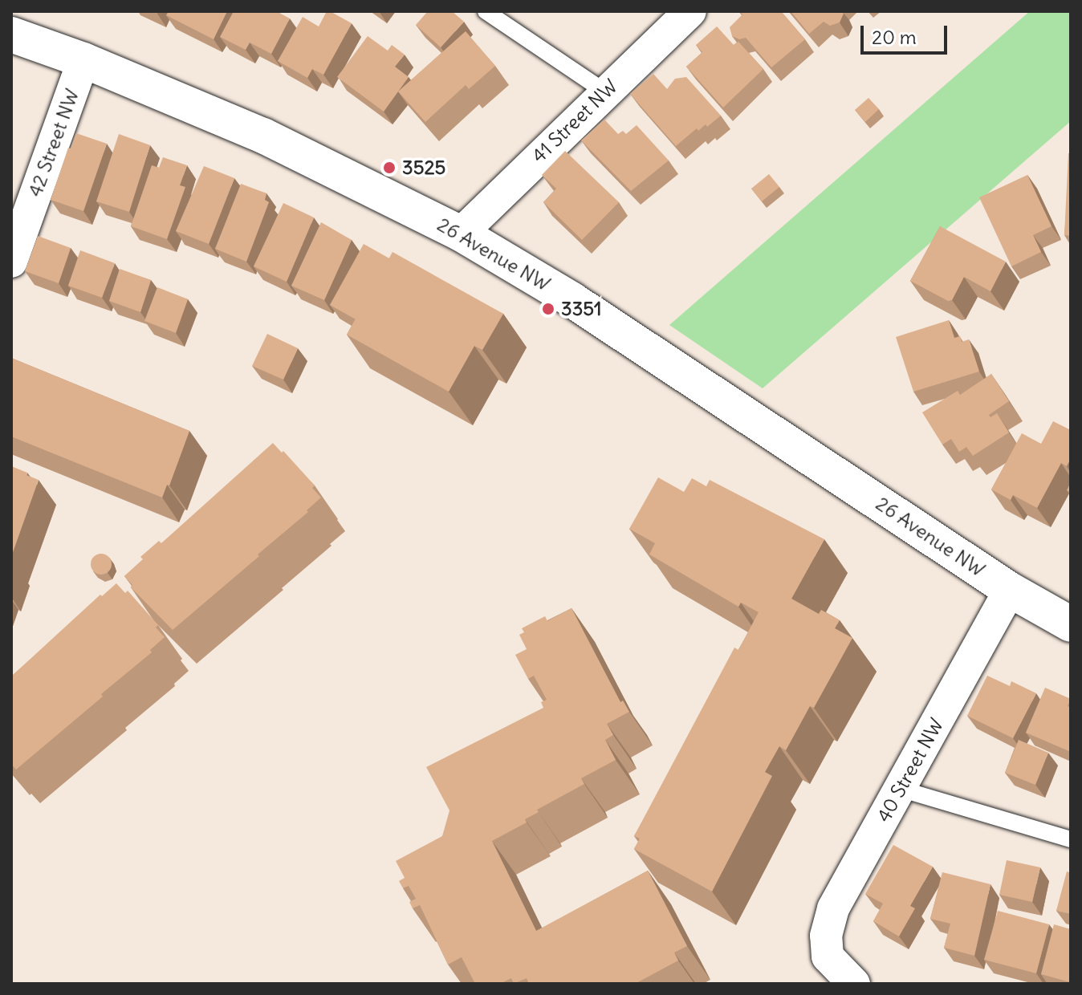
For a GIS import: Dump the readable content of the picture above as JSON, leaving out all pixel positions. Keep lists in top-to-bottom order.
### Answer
{
  "streets": {
    "street": [
      "41 Street NW",
      "42 Street NW",
      "26 Avenue NW",
      "40 Street NW"
    ]
  },
  "crossings": [
    ["41 Street NW", "26 Avenue NW"],
    ["42 Street NW", "26 Avenue NW"],
    ["26 Avenue NW", "40 Street NW"]
  ],
  "places": ["3525", "3351"],
  "scale_bar": "20 m"
}
